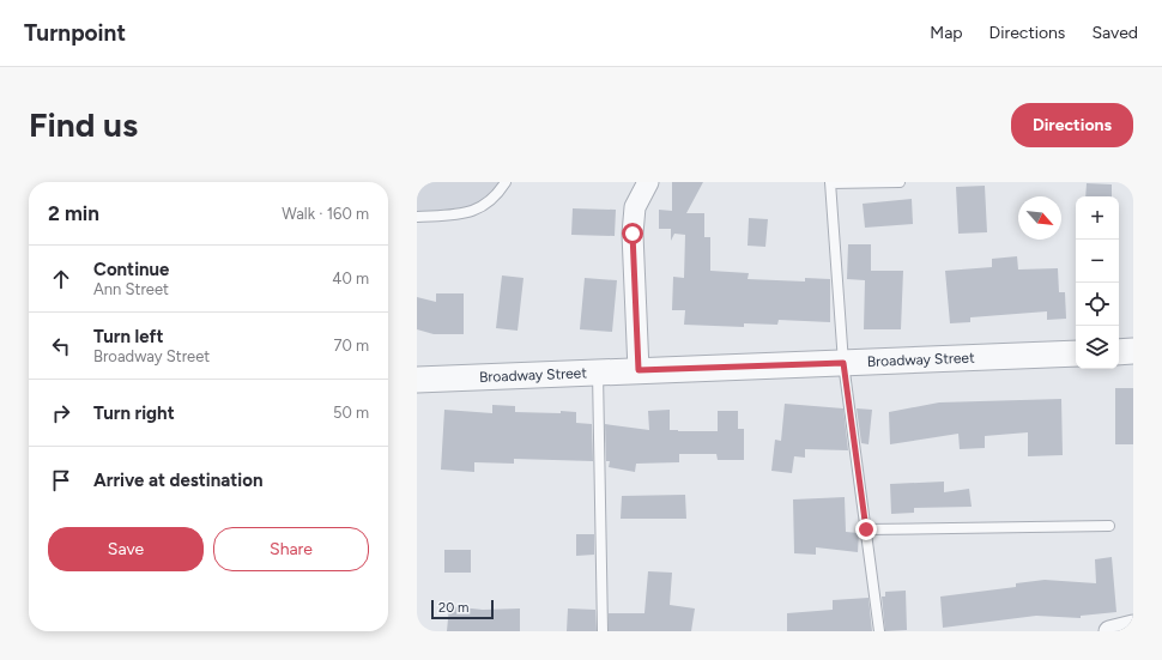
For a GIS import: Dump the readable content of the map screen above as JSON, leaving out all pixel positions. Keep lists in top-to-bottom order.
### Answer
{
  "streets": {
    "street": ["Broadway Street"]
  },
  "scale_bar": "20 m",
  "north": "bottom right",
  "page": {
    "header": "Turnpoint",
    "nav": ["Map", "Directions", "Saved"],
    "buttons": [
      "Directions",
      ["Save", "Share"]
    ],
    "title": "Find us",
    "heading": ["2 min", "Walk · 160 m"],
    "map_buttons": ["+", "−"],
    "list": [
      ["Continue", "Ann Street", "40 m"],
      ["Turn left", "Broadway Street", "70 m"],
      ["Turn right", "50 m"],
      "Arrive at destination"
    ],
    "scale": "20 m"
  }
}
